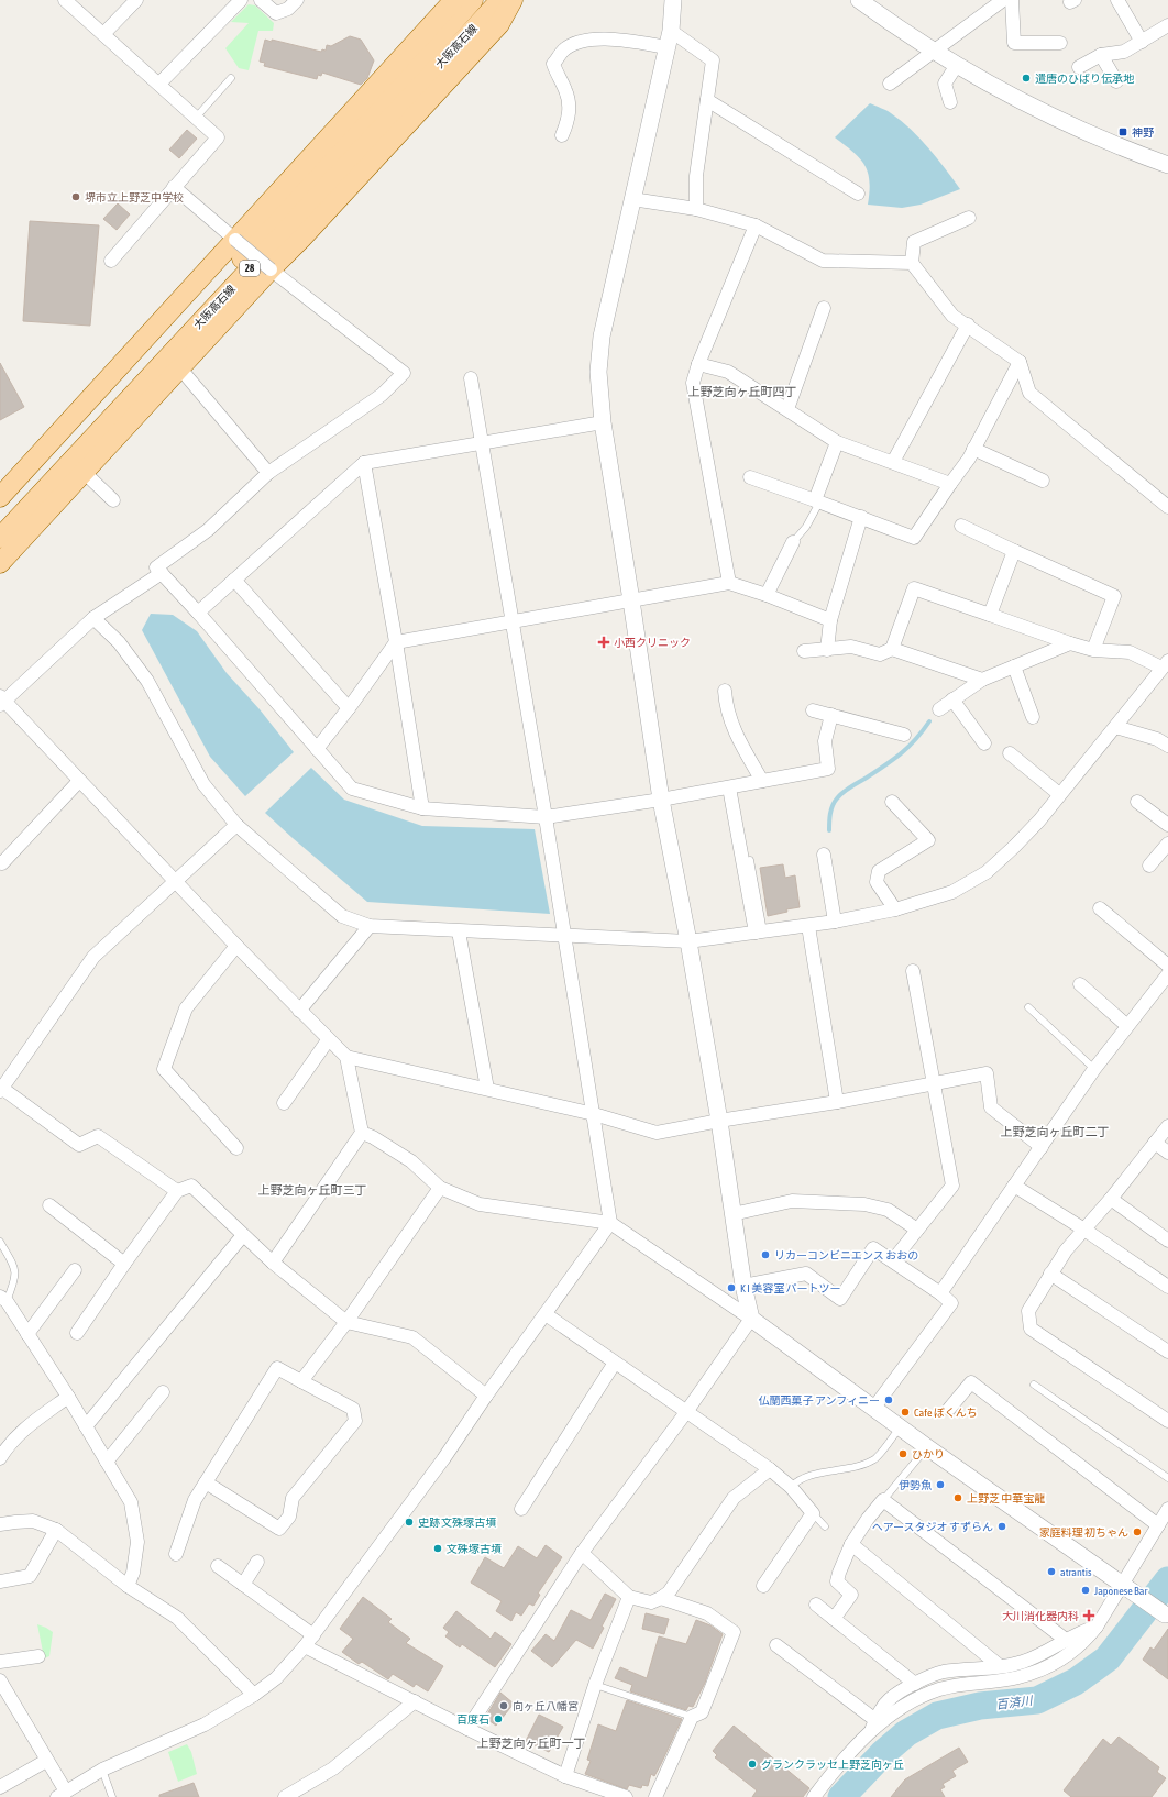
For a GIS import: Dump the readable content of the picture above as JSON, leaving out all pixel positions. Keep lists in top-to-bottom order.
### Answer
{
  "streets": {
    "main road": ["大阪高石線", "28"]
  },
  "districts": [
    "上野芝向ヶ丘町四丁",
    "上野芝向ヶ丘町二丁",
    "上野芝向ヶ丘町三丁",
    "上野芝向ヶ丘町一丁"
  ],
  "water": ["百済川"],
  "places": {
    "other": [
      "遣唐のひばり伝承地",
      "堺市立上野芝中学校",
      "リカーコンビニエンス おおの",
      "K I 美容室 パートツー",
      "仏蘭西菓子 アンフィニー",
      "Cafe ぼくんち",
      "ひかり",
      "伊勢魚",
      "上野芝 中華宝龍",
      "史跡 文殊塚古墳",
      "ヘアースタジオ すずらん",
      "家庭料理 初ちゃん",
      "文殊塚古墳",
      "atrantis",
      "Japonese Bar",
      "向ヶ丘八幡宮",
      "百度石",
      "グランクラッセ上野芝向ヶ丘"
    ],
    "transit": ["神野"],
    "health": ["小西クリニック", "大川消化器内科"]
  }
}
